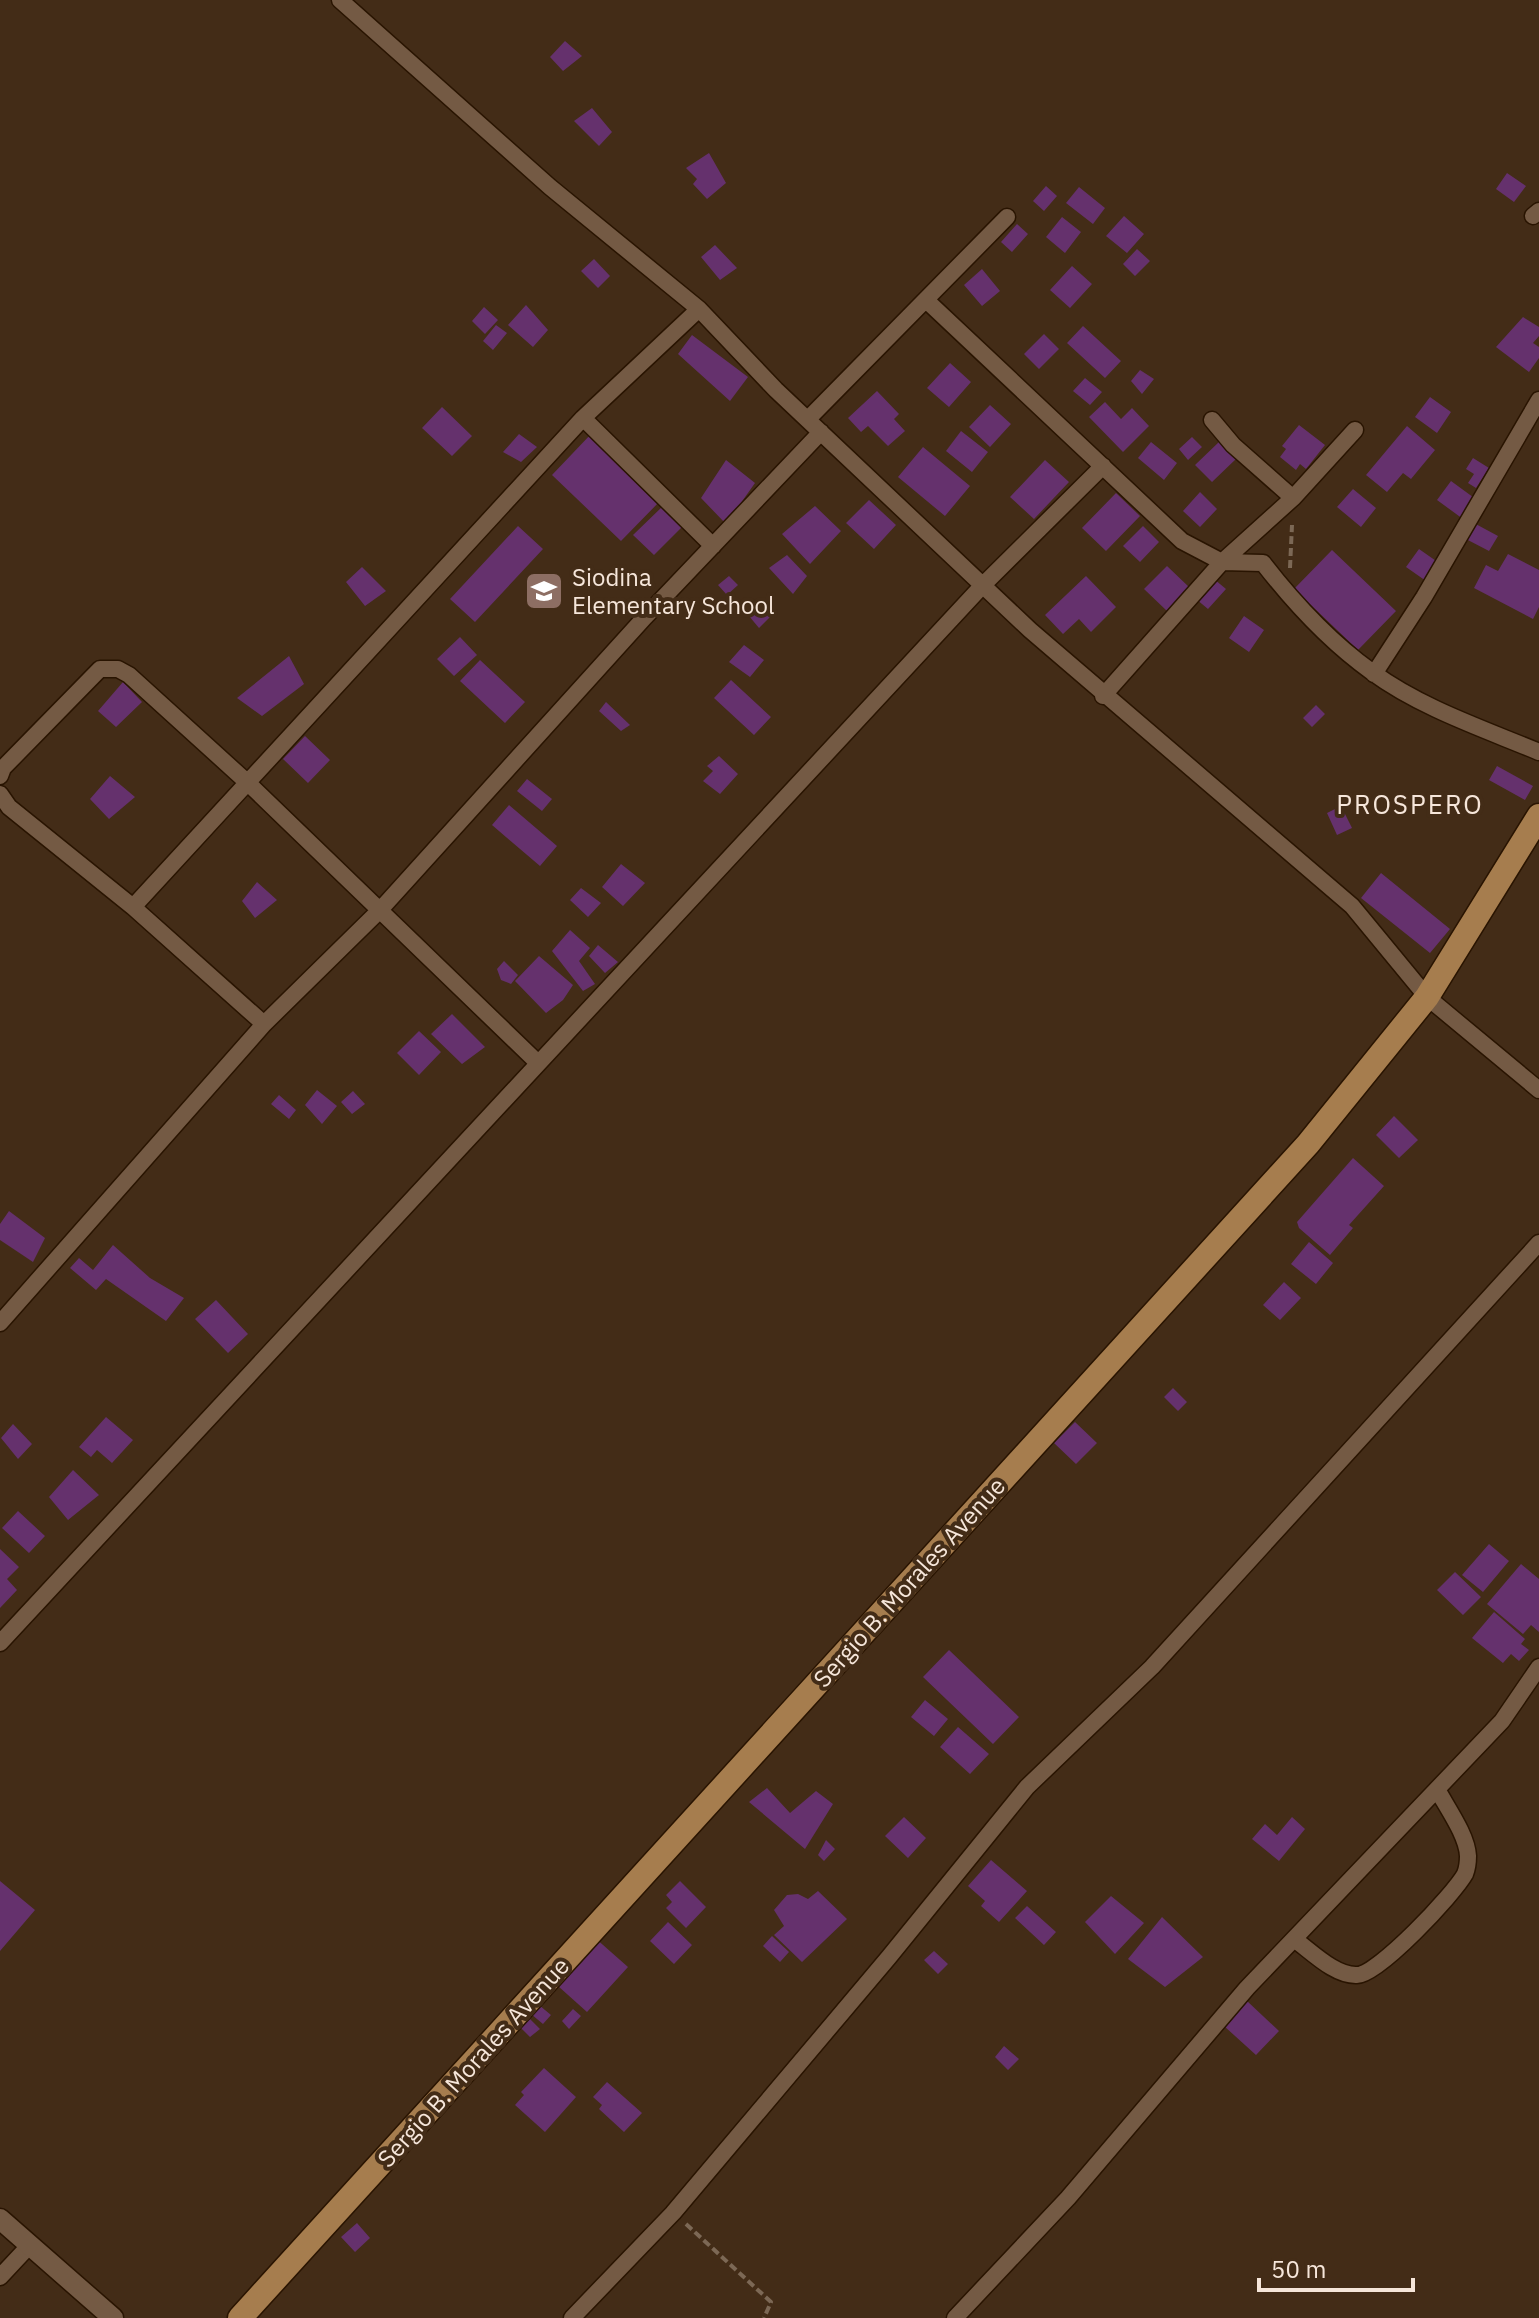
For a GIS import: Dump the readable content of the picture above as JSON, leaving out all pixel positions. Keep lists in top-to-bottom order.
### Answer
{
  "streets": {
    "main road": ["Sergio B. Morales Avenue"]
  },
  "districts": ["PROSPERO"],
  "places": {
    "school or university": ["Siodina Elementary School"]
  },
  "scale_bar": "50 m"
}
